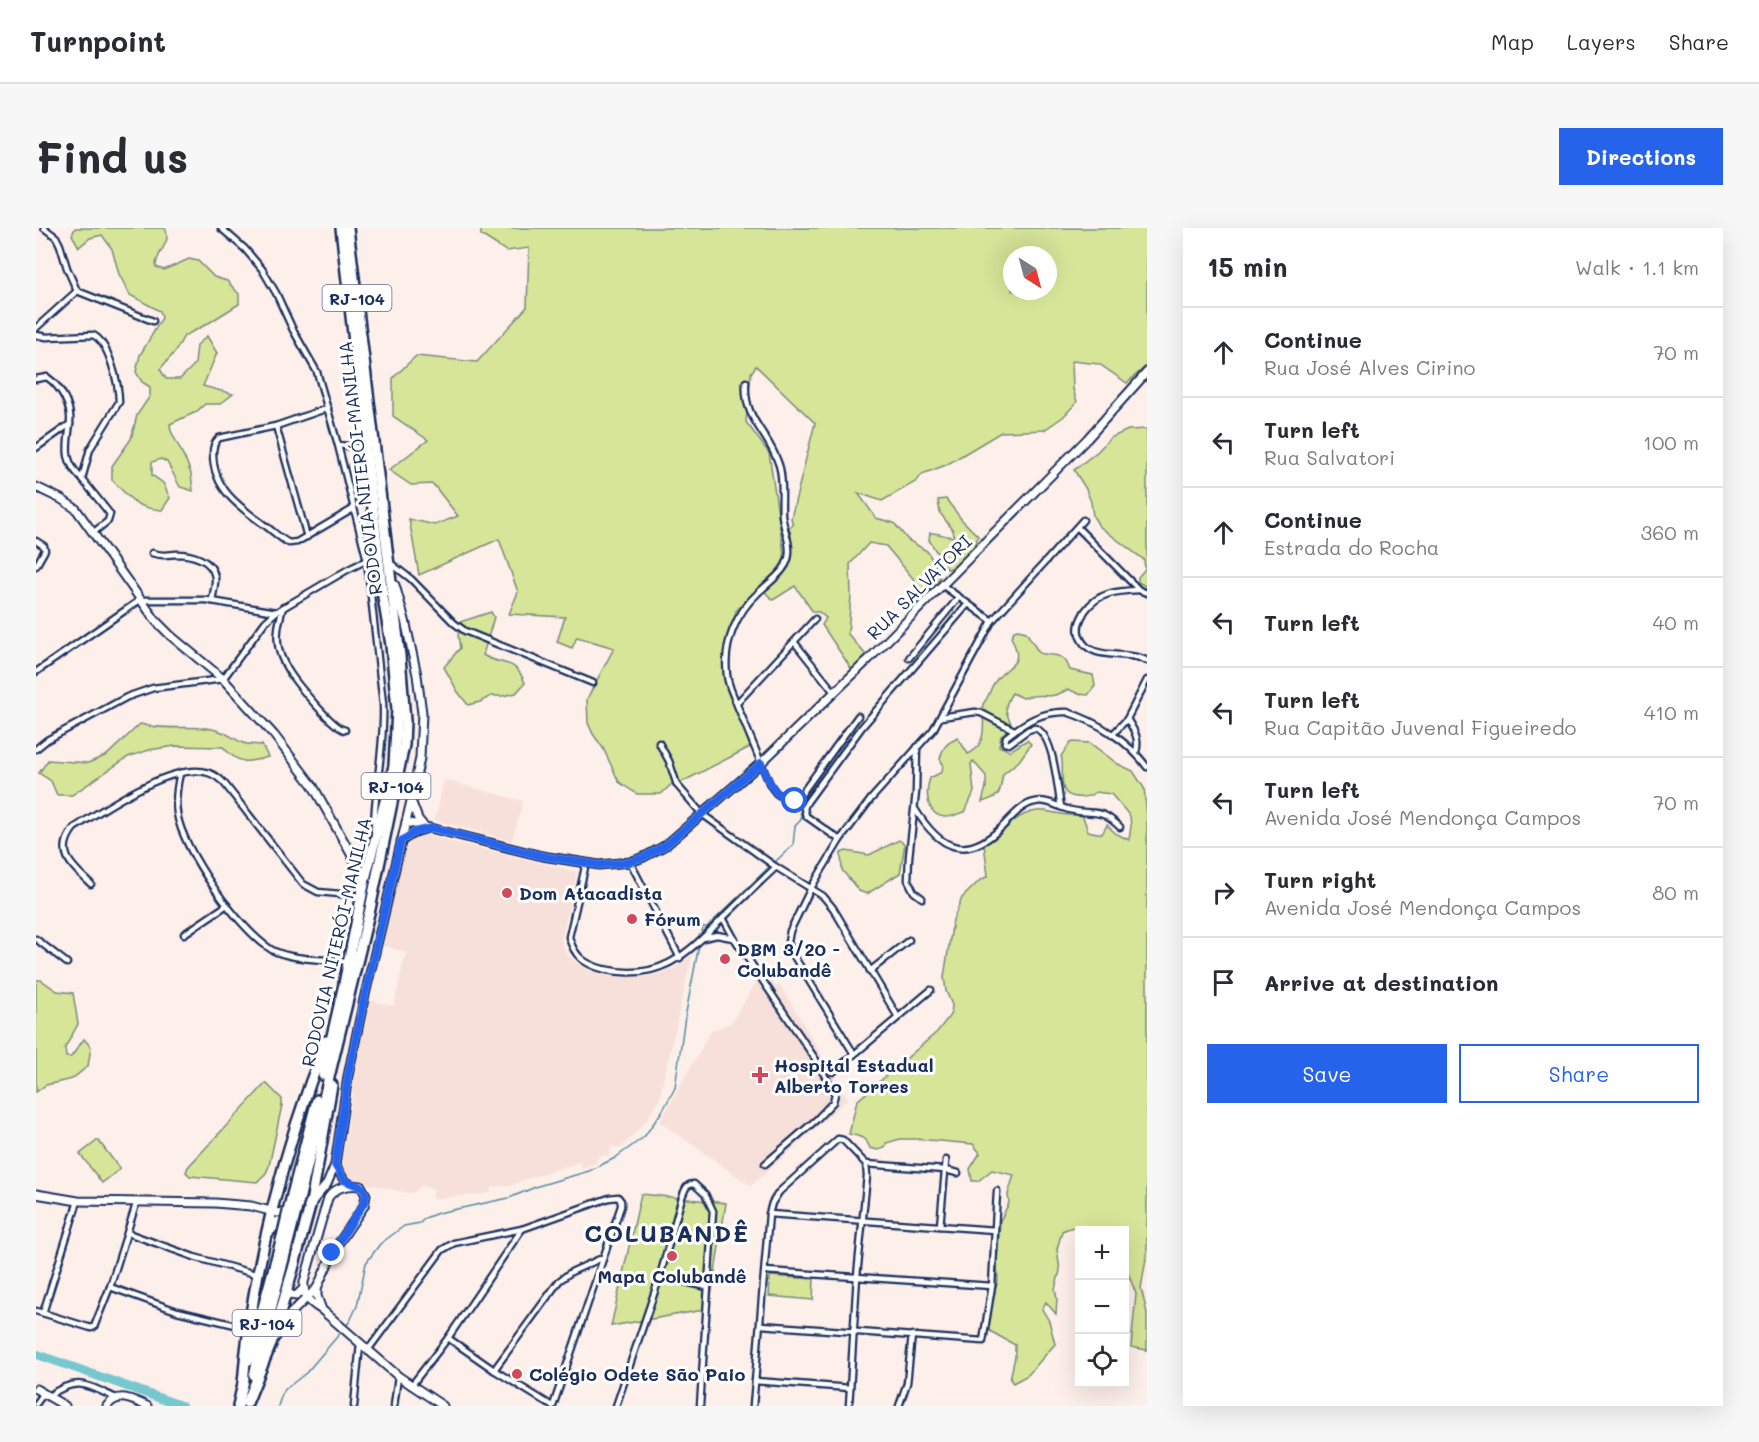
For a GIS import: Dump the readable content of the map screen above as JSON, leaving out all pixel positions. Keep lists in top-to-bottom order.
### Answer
{
  "streets": {
    "highway": ["RJ-104", "RODOVIA NITERÓI-MANILHA"],
    "street": ["RUA SALVATORI"]
  },
  "districts": ["COLUBANDÊ"],
  "places": {
    "other": [
      "Dom Atacadista",
      "Fórum",
      "DBM 3/20 - Colubandê",
      "Mapa Colubandê",
      "Colégio Odete São Paio"
    ],
    "health": ["Hospital Estadual Alberto Torres"]
  },
  "north": "bottom right",
  "page": {
    "header": "Turnpoint",
    "nav": ["Map", "Layers", "Share"],
    "buttons": [
      "Directions",
      ["Save", "Share"]
    ],
    "title": "Find us",
    "heading": ["15 min", "Walk · 1.1 km"],
    "list": [
      ["Continue", "Rua José Alves Cirino", "70 m"],
      ["Turn left", "Rua Salvatori", "100 m"],
      ["Continue", "Estrada do Rocha", "360 m"],
      ["Turn left", "40 m"],
      ["Turn left", "Rua Capitão Juvenal Figueiredo", "410 m"],
      ["Turn left", "Avenida José Mendonça Campos", "70 m"],
      ["Turn right", "Avenida José Mendonça Campos", "80 m"],
      "Arrive at destination"
    ],
    "map_buttons": ["+", "−"]
  }
}
